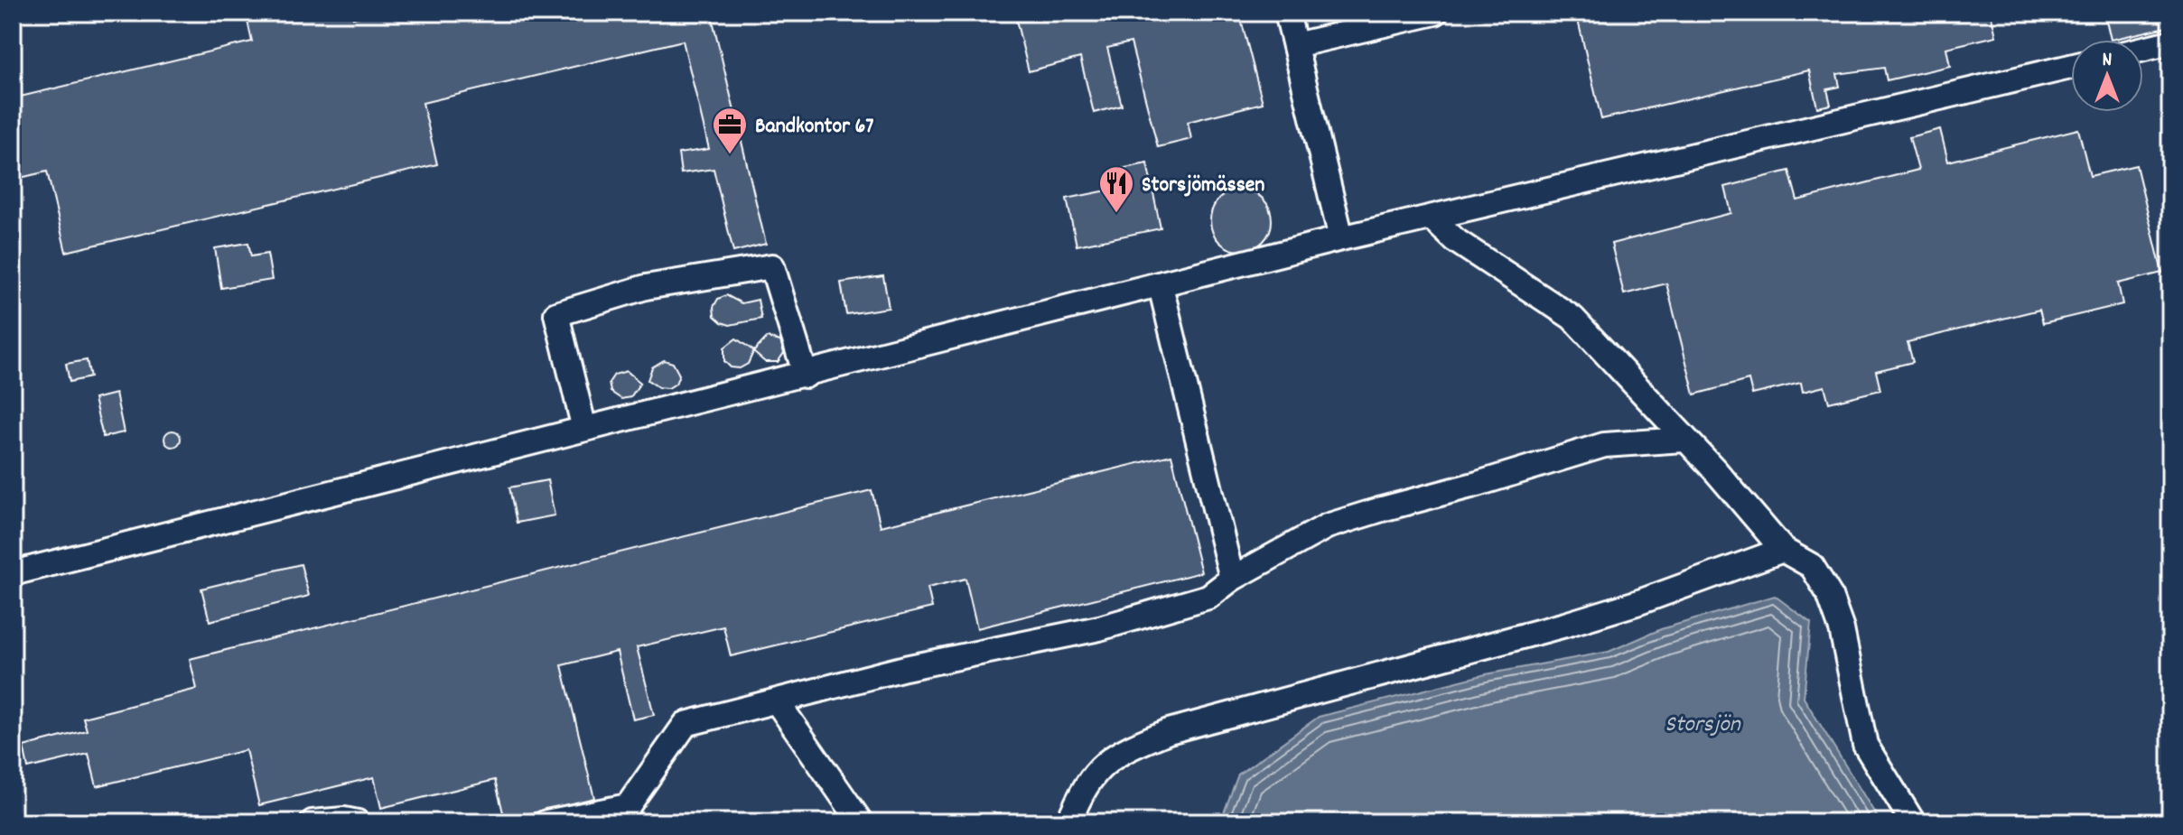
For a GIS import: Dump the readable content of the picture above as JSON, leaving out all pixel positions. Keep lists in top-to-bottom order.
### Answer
{
  "water": ["Storsjön"],
  "places": {
    "office": ["Bandkontor 67"],
    "restaurant": ["Storsjömässen"]
  },
  "north": "top"
}
